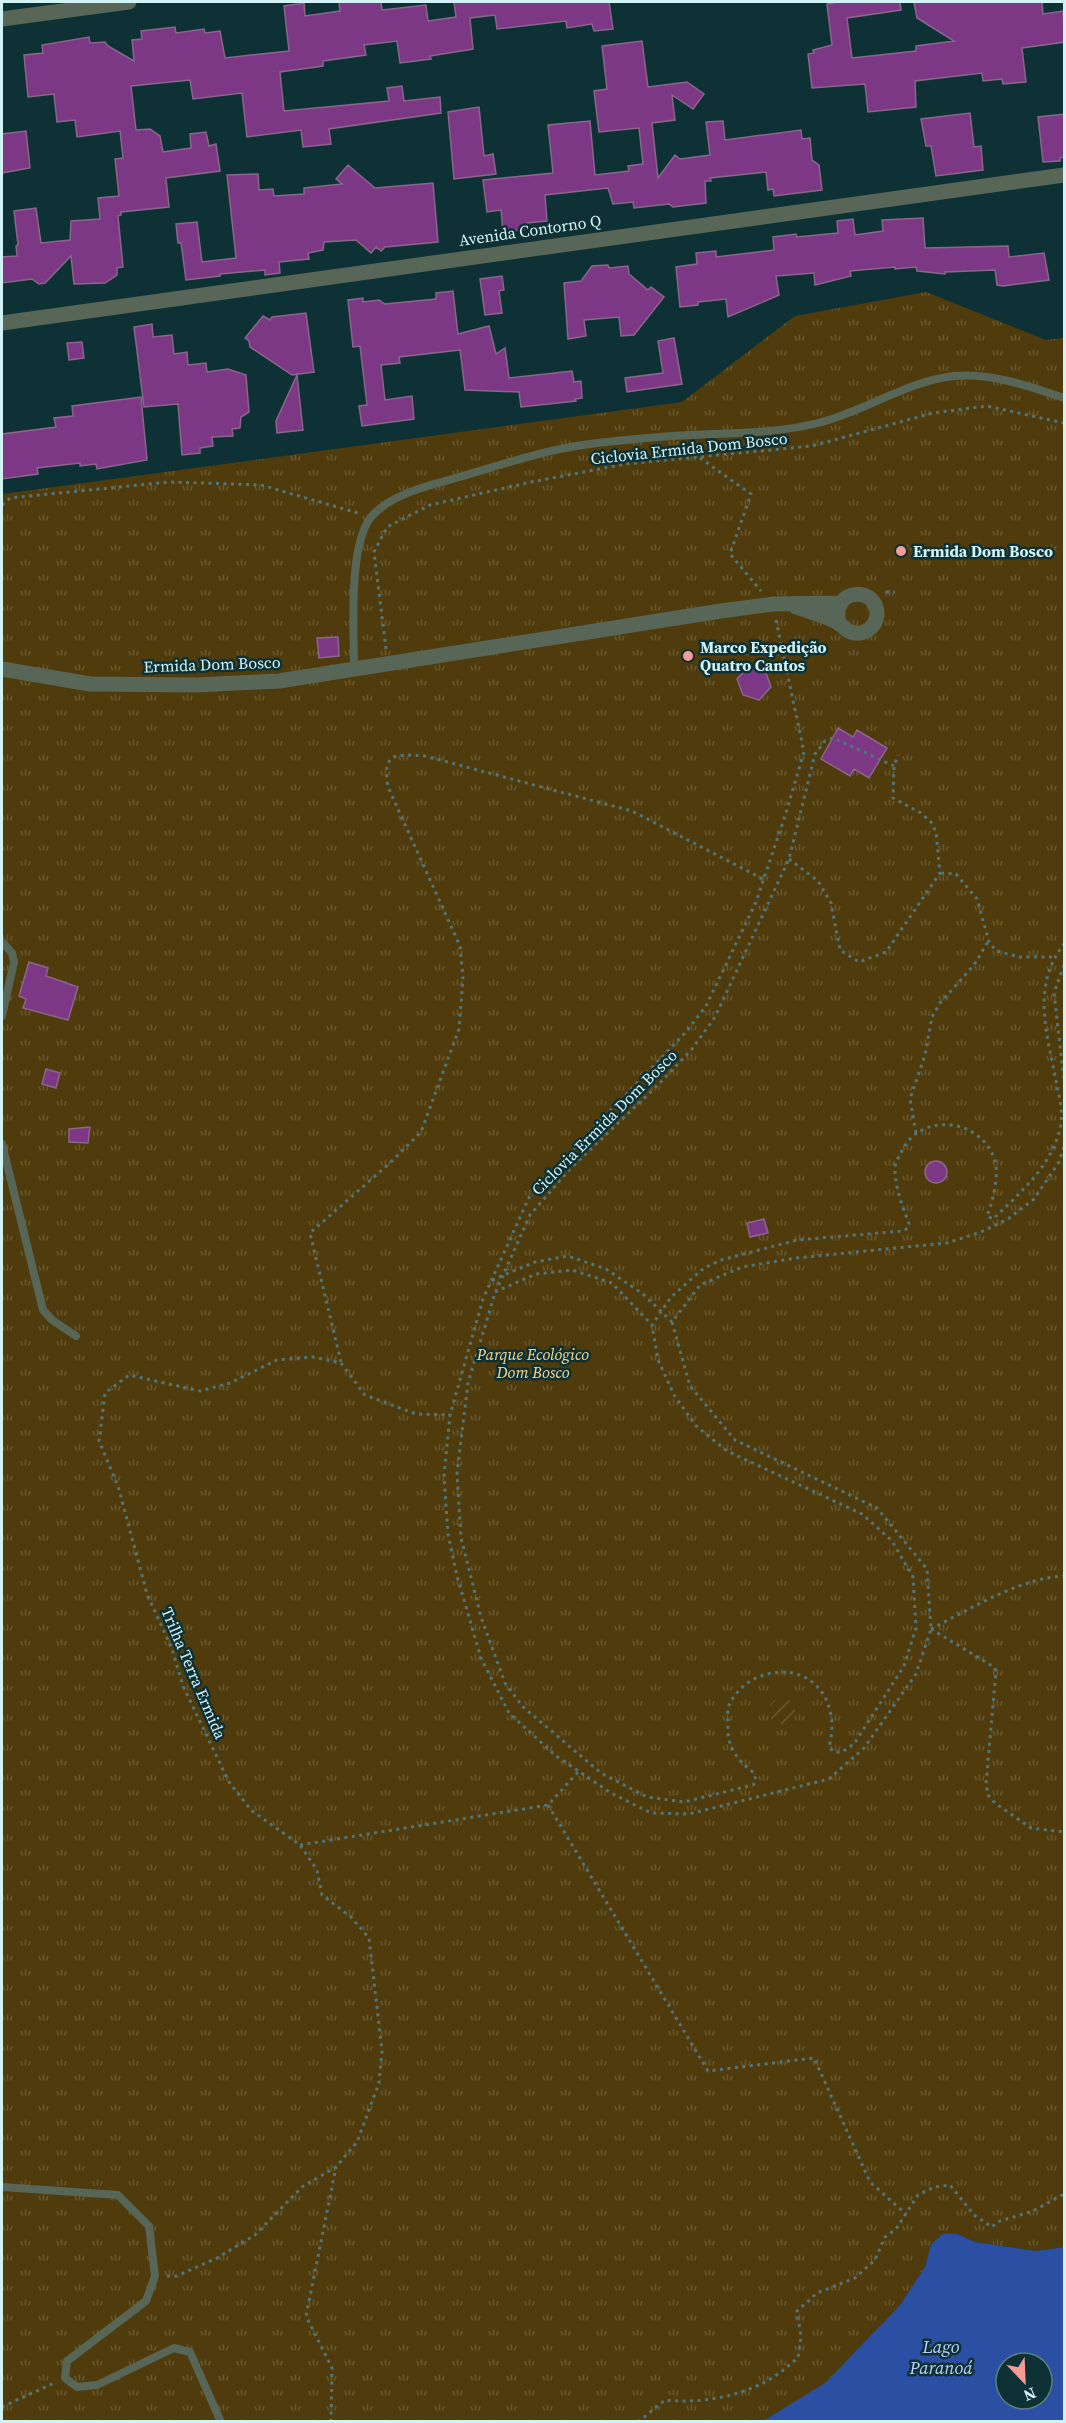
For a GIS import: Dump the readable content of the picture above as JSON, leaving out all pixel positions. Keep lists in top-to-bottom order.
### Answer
{
  "streets": {
    "street": ["Avenida Contorno Q", "Ermida Dom Bosco"],
    "path": ["Ciclovia Ermida Dom Bosco", "Trilha Terra Ermida"]
  },
  "crossings": [
    ["Ciclovia Ermida Dom Bosco", "Ermida Dom Bosco"]
  ],
  "water": ["Lago Paranoá"],
  "parks": ["Parque Ecológico Dom Bosco"],
  "places": ["Ermida Dom Bosco", "Marco Expedição Quatro Cantos"],
  "north": "bottom right"
}
